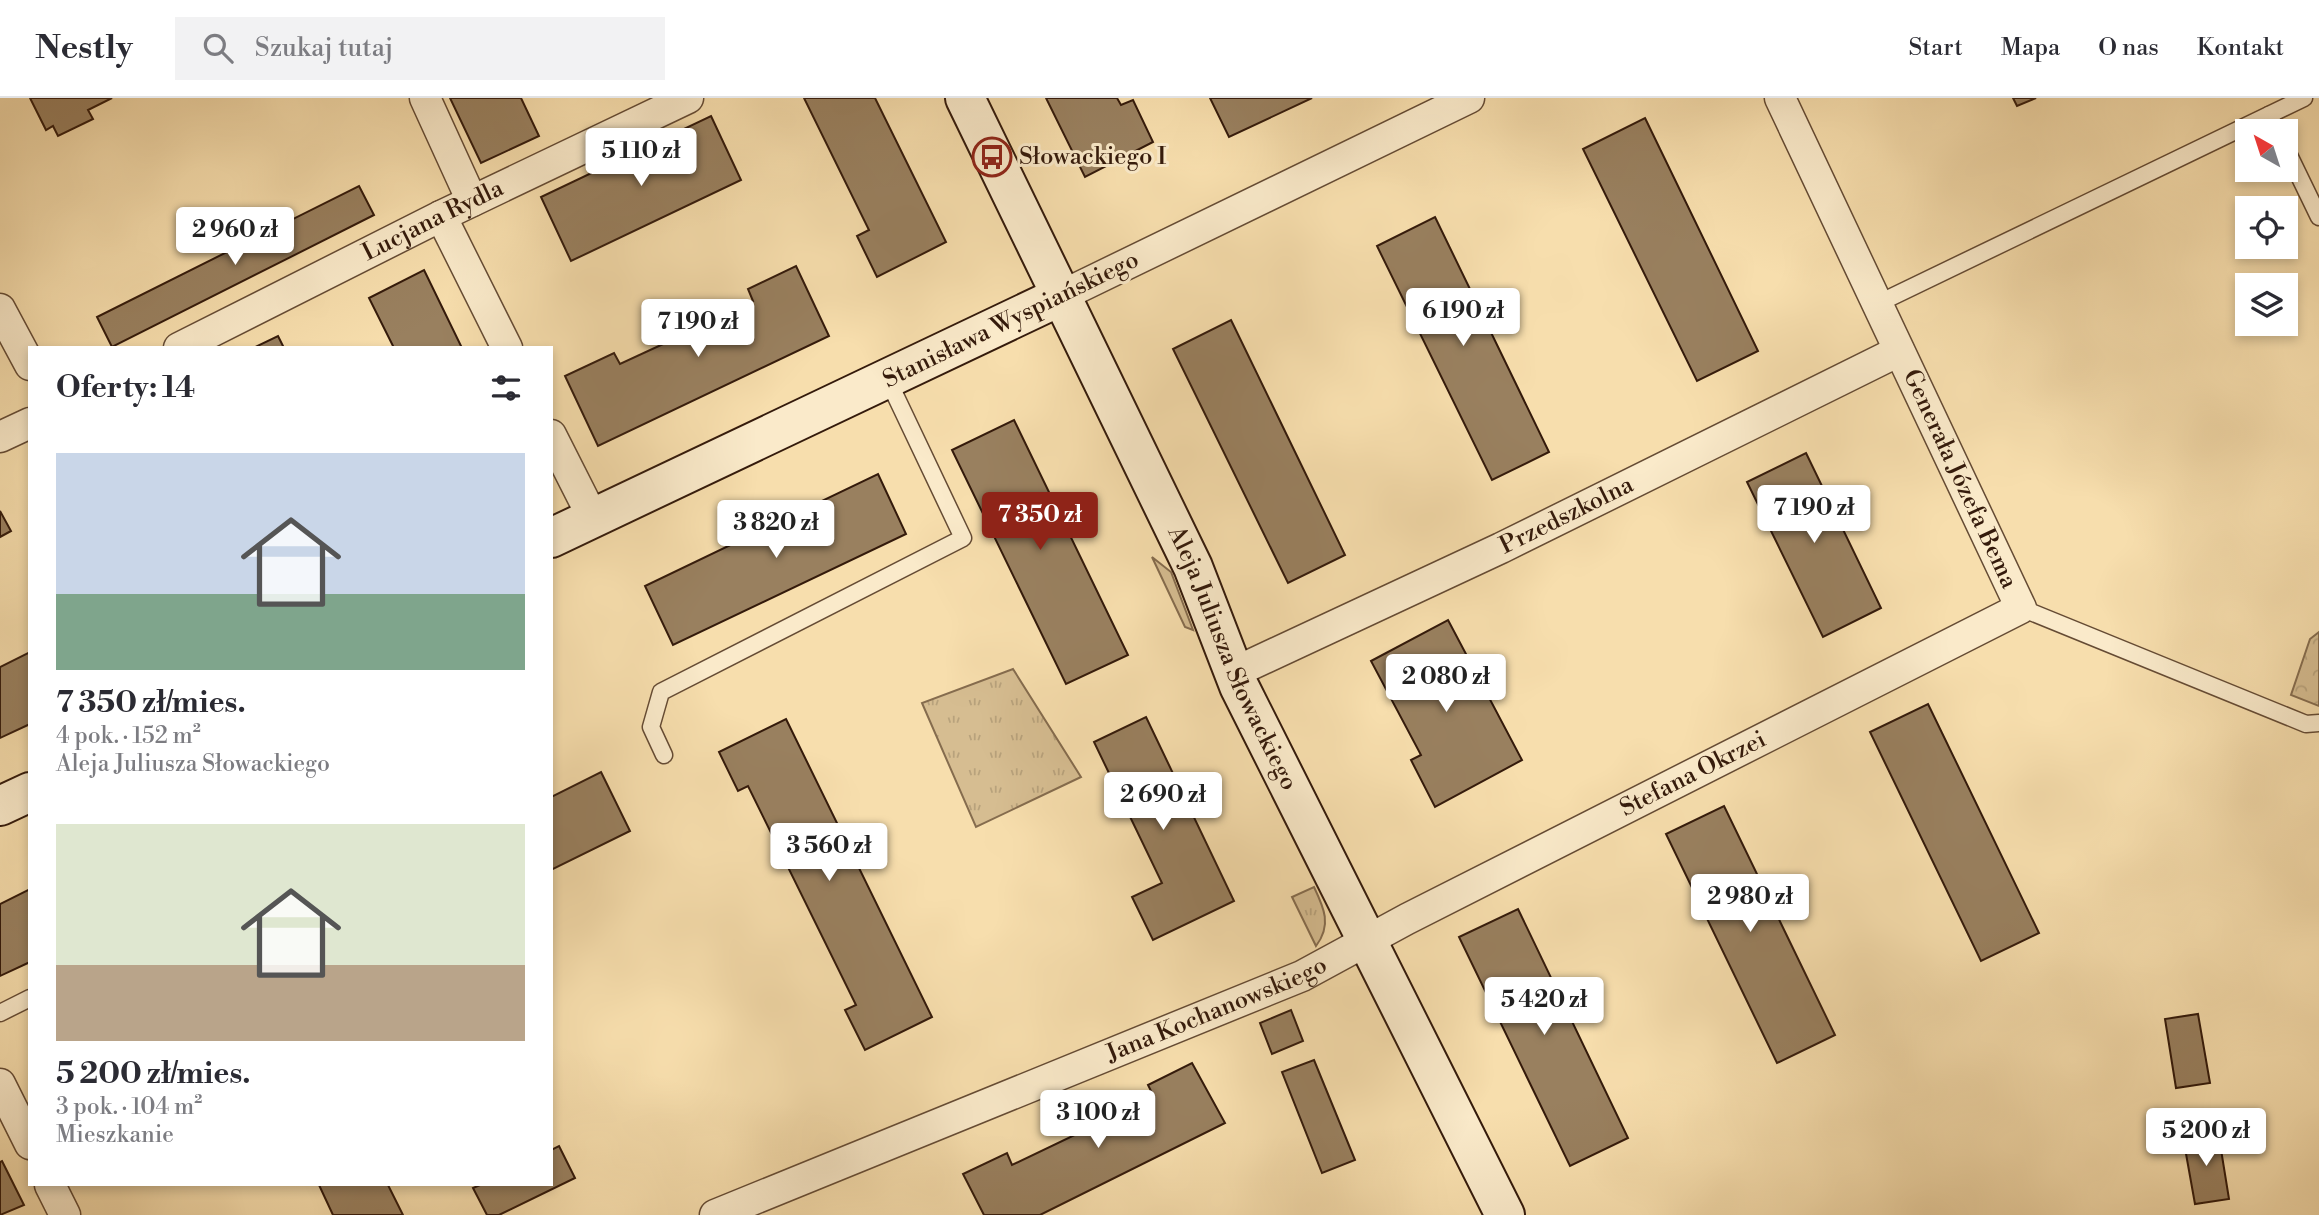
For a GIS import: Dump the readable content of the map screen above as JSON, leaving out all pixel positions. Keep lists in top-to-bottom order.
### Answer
{
  "streets": {
    "street": [
      "Lucjana Rydla",
      "Stanisława Wyspiańskiego",
      "Generała Józefa Bema",
      "Przedszkolna",
      "Aleja Juliusza Słowackiego",
      "Stefana Okrzei",
      "Jana Kochanowskiego"
    ]
  },
  "crossings": [
    ["Stanisława Wyspiańskiego", "Aleja Juliusza Słowackiego"],
    ["Generała Józefa Bema", "Przedszkolna"],
    ["Generała Józefa Bema", "Stefana Okrzei"],
    ["Przedszkolna", "Aleja Juliusza Słowackiego"],
    ["Aleja Juliusza Słowackiego", "Stefana Okrzei"],
    ["Aleja Juliusza Słowackiego", "Jana Kochanowskiego"],
    ["Stefana Okrzei", "Jana Kochanowskiego"]
  ],
  "places": {
    "bus stop": ["Słowackiego I"]
  },
  "north": "top left",
  "page": {
    "header": "Nestly",
    "search": "Szukaj tutaj",
    "nav": [
      "Start",
      "Mapa",
      "O nas",
      "Kontakt"
    ],
    "price": [
      "5 110 zł",
      "2 960 zł",
      "6 190 zł",
      "7 190 zł",
      "7 190 zł",
      "7 350 zł",
      "3 820 zł",
      "2 080 zł",
      "2 690 zł",
      "3 560 zł",
      "2 980 zł",
      "5 420 zł",
      "3 100 zł",
      "5 200 zł"
    ],
    "heading": "Oferty: 14",
    "list": [
      {
        "name": "7 350 zł/mies.",
        "note": "4 pok. · 152 m² · Aleja Juliusza Słowackiego"
      },
      {
        "name": "5 200 zł/mies.",
        "note": "3 pok. · 104 m² · Mieszkanie"
      }
    ]
  }
}
